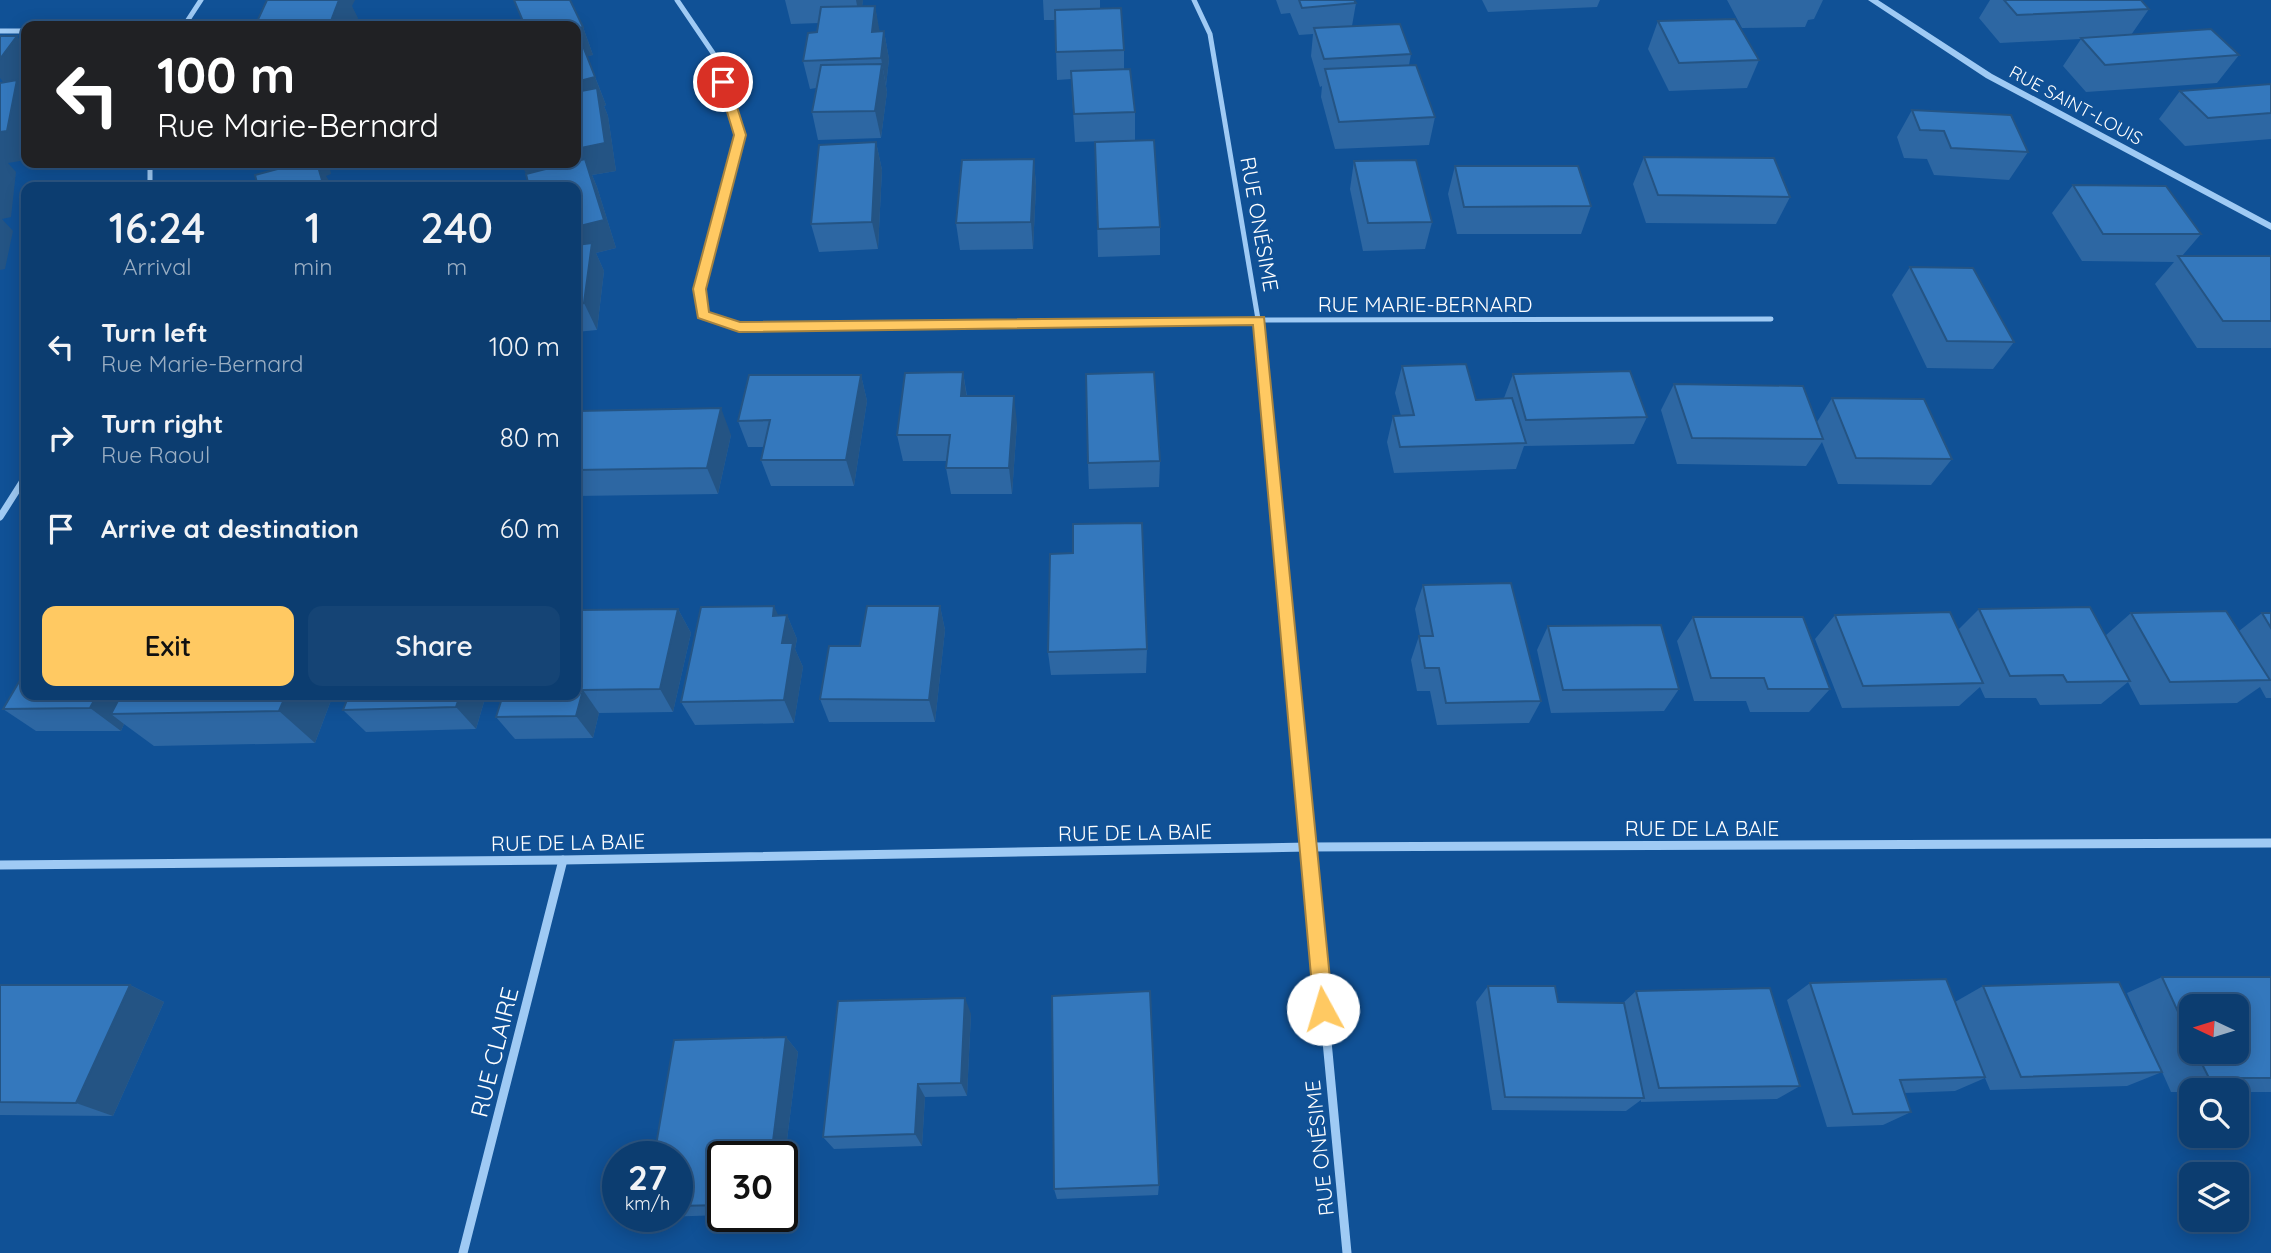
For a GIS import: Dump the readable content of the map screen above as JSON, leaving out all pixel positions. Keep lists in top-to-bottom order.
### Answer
{
  "streets": {
    "street": [
      "RUE SAINT-LOUIS",
      "RUE ONÉSIME",
      "RUE MARIE-BERNARD",
      "RUE DE LA BAIE",
      "RUE CLAIRE"
    ]
  },
  "crossings": [
    ["RUE ONÉSIME", "RUE MARIE-BERNARD"],
    ["RUE ONÉSIME", "RUE DE LA BAIE"],
    ["RUE DE LA BAIE", "RUE CLAIRE"]
  ],
  "north": "left",
  "page": {
    "turn": ["100 m", "Rue Marie-Bernard"],
    "eta": [
      "16:24",
      "Arrival",
      "1",
      "min",
      "240",
      "m"
    ],
    "list": [
      {
        "name": "Turn left",
        "note": "Rue Marie-Bernard",
        "value": "100 m"
      },
      {
        "name": "Turn right",
        "note": "Rue Raoul",
        "value": "80 m"
      },
      {
        "name": "Arrive at destination",
        "value": "60 m"
      }
    ],
    "buttons": ["Exit", "Share"],
    "speed": "27 km/h",
    "limit": "30"
  }
}
